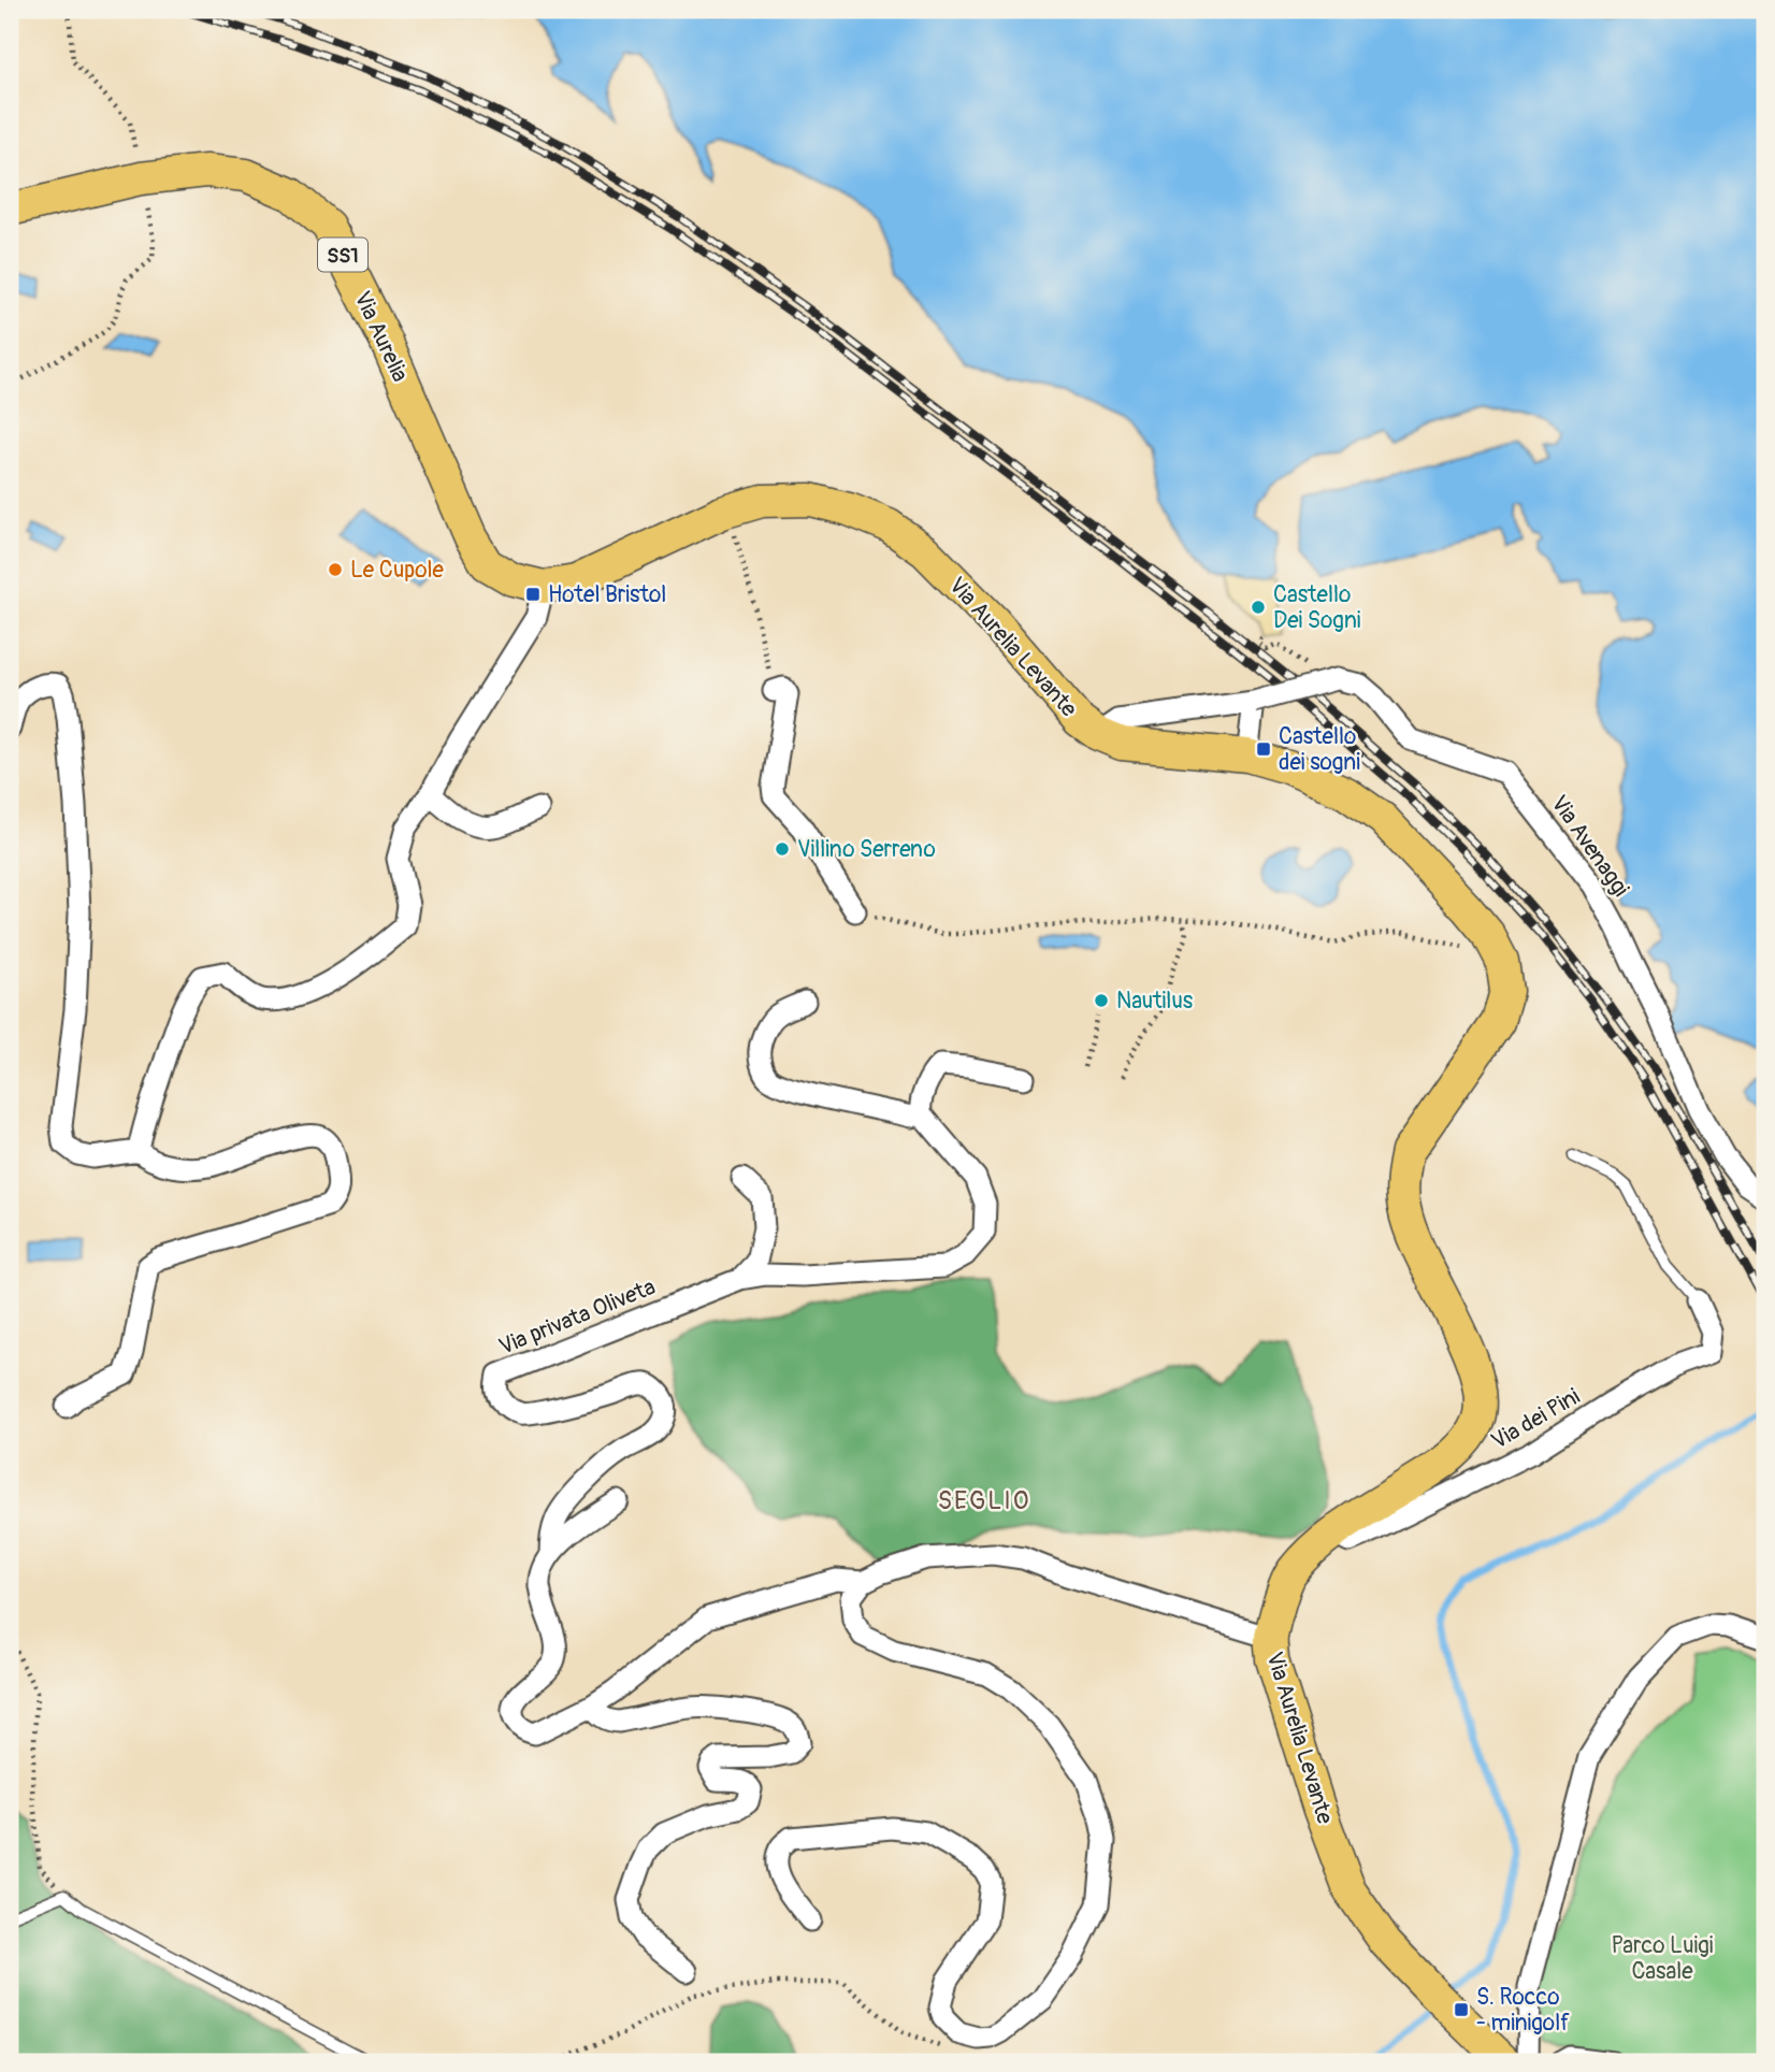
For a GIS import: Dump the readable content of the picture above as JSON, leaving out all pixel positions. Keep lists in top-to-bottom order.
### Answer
{
  "streets": {
    "main road": ["SS1", "Via Aurelia", "Via Aurelia Levante"],
    "street": ["Via Avenaggi", "Via privata Oliveta", "Via dei Pini"]
  },
  "crossings": [
    ["Via Aurelia", "Via Aurelia Levante"],
    ["Via Aurelia Levante", "Via dei Pini"]
  ],
  "districts": ["SEGLIO"],
  "parks": ["Parco Luigi Casale"],
  "places": {
    "other": [
      "Le Cupole",
      "Castello Dei Sogni",
      "Villino Serreno",
      "Nautilus"
    ],
    "transit": ["Hotel Bristol", "Castello dei sogni", "S. Rocco - minigolf"]
  }
}
